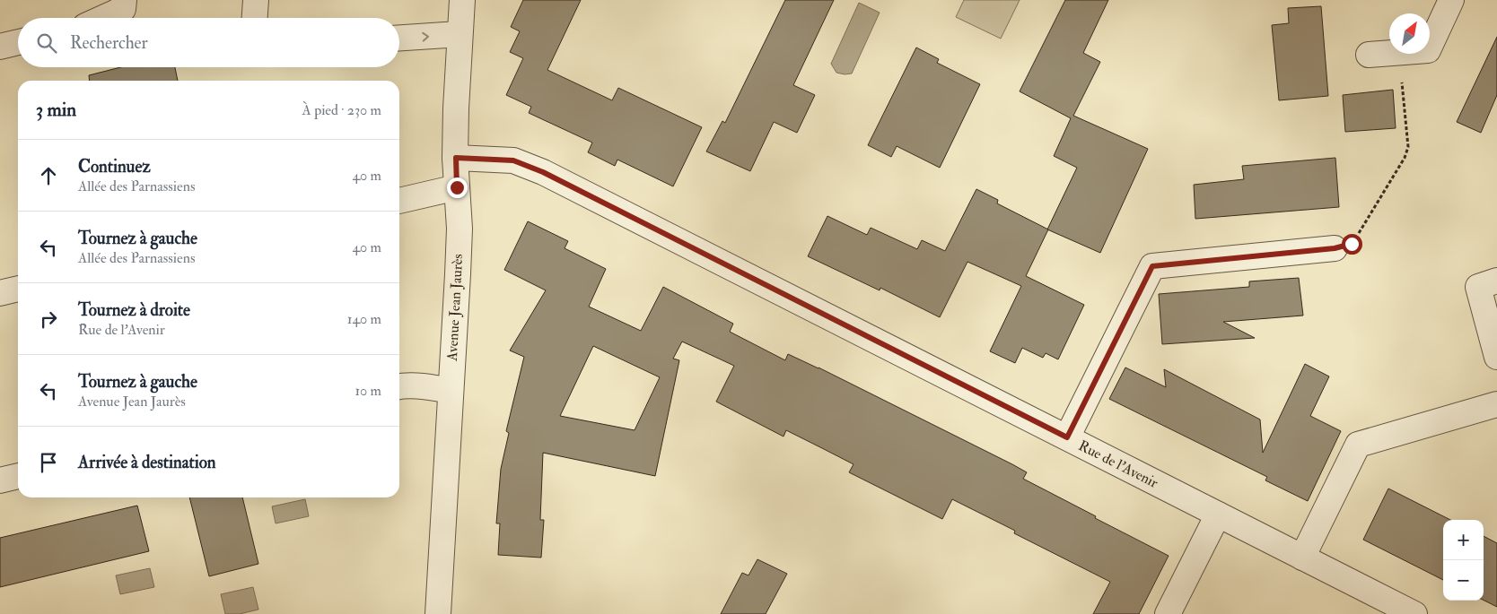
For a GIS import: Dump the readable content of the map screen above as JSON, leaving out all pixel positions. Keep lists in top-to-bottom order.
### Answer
{
  "streets": {
    "street": ["Avenue Jean Jaurès", "Rue de l'Avenir"]
  },
  "crossings": [
    ["Avenue Jean Jaurès", "Rue de l'Avenir"]
  ],
  "north": "top right",
  "page": {
    "search": "Rechercher",
    "heading": ["3 min", "À pied · 230 m"],
    "list": [
      ["Continuez", "Allée des Parnassiens", "40 m"],
      ["Tournez à gauche", "Allée des Parnassiens", "40 m"],
      ["Tournez à droite", "Rue de l'Avenir", "140 m"],
      ["Tournez à gauche", "Avenue Jean Jaurès", "10 m"],
      "Arrivée à destination"
    ],
    "map_buttons": ["+", "−"]
  }
}
